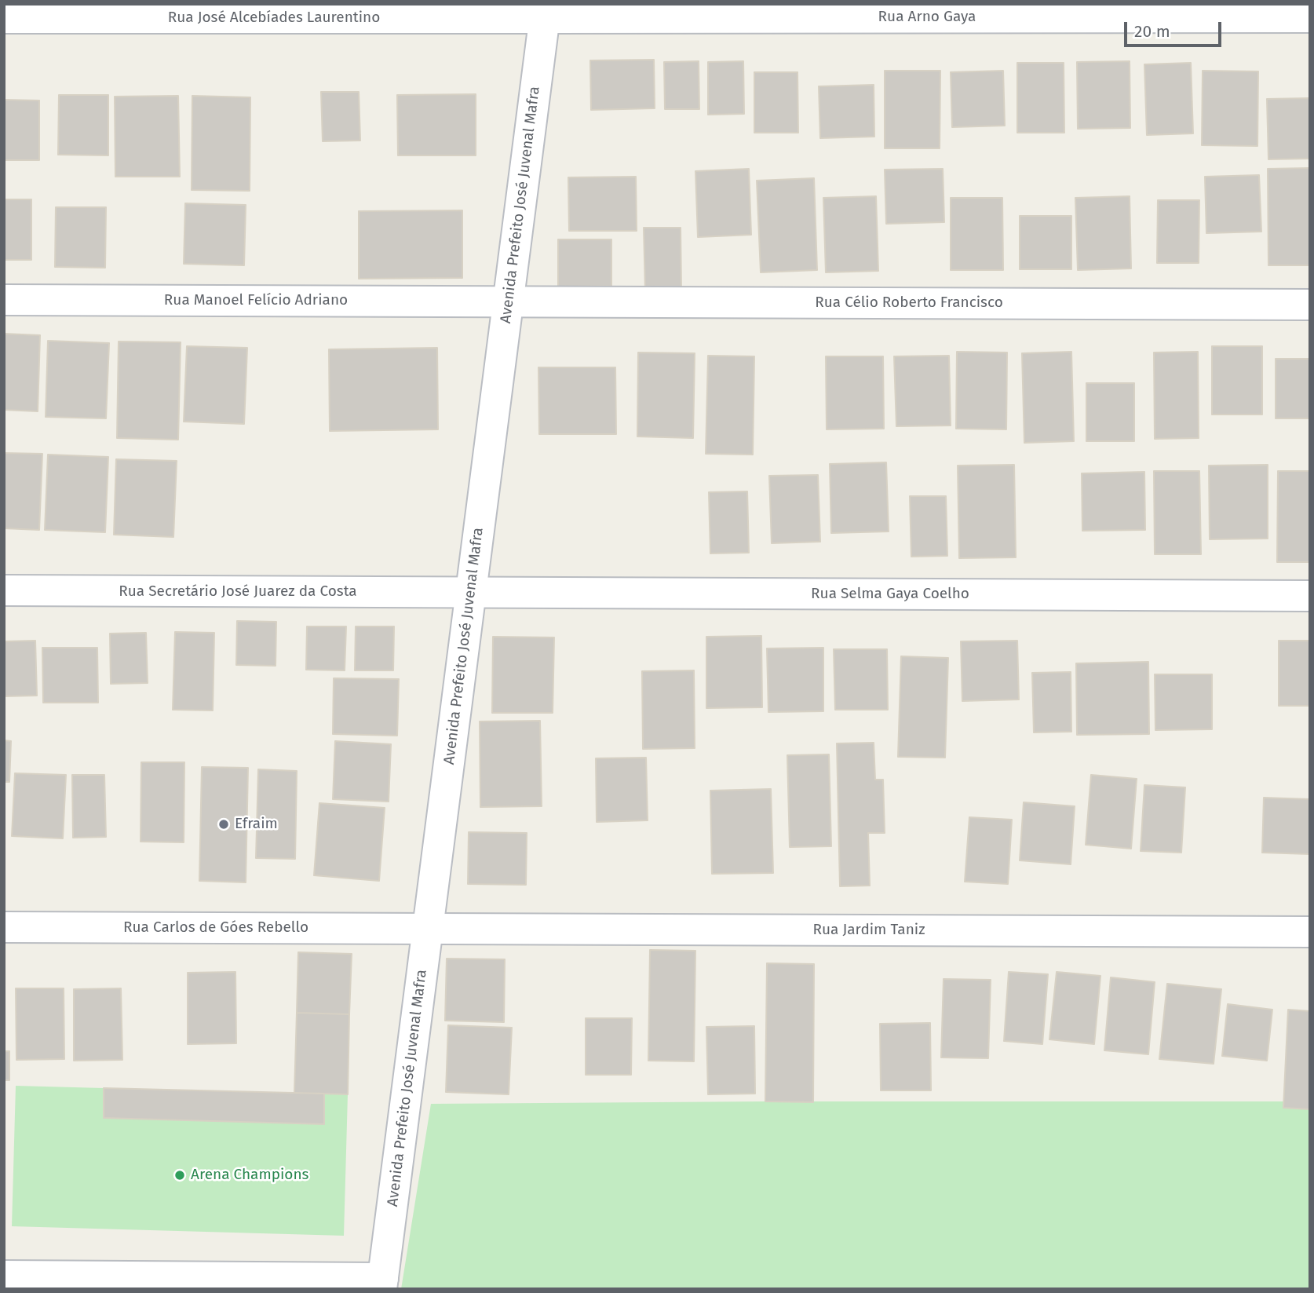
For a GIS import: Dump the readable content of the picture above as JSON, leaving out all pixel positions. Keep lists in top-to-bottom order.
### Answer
{
  "streets": {
    "street": [
      "Rua Arno Gaya",
      "Rua José Alcebíades Laurentino",
      "Avenida Prefeito José Juvenal Mafra",
      "Rua Manoel Felício Adriano",
      "Rua Célio Roberto Francisco",
      "Rua Secretário José Juarez da Costa",
      "Rua Selma Gaya Coelho",
      "Rua Carlos de Góes Rebello",
      "Rua Jardim Taniz"
    ]
  },
  "crossings": [
    ["Rua Arno Gaya", "Rua José Alcebíades Laurentino"],
    ["Rua Arno Gaya", "Avenida Prefeito José Juvenal Mafra"],
    ["Rua José Alcebíades Laurentino", "Avenida Prefeito José Juvenal Mafra"],
    ["Avenida Prefeito José Juvenal Mafra", "Rua Manoel Felício Adriano"],
    ["Avenida Prefeito José Juvenal Mafra", "Rua Célio Roberto Francisco"],
    ["Avenida Prefeito José Juvenal Mafra", "Rua Secretário José Juarez da Costa"],
    ["Avenida Prefeito José Juvenal Mafra", "Rua Selma Gaya Coelho"],
    ["Avenida Prefeito José Juvenal Mafra", "Rua Carlos de Góes Rebello"],
    ["Avenida Prefeito José Juvenal Mafra", "Rua Jardim Taniz"],
    ["Rua Manoel Felício Adriano", "Rua Célio Roberto Francisco"],
    ["Rua Secretário José Juarez da Costa", "Rua Selma Gaya Coelho"],
    ["Rua Carlos de Góes Rebello", "Rua Jardim Taniz"]
  ],
  "places": ["Efraim", "Arena Champions"],
  "scale_bar": "20 m"
}
